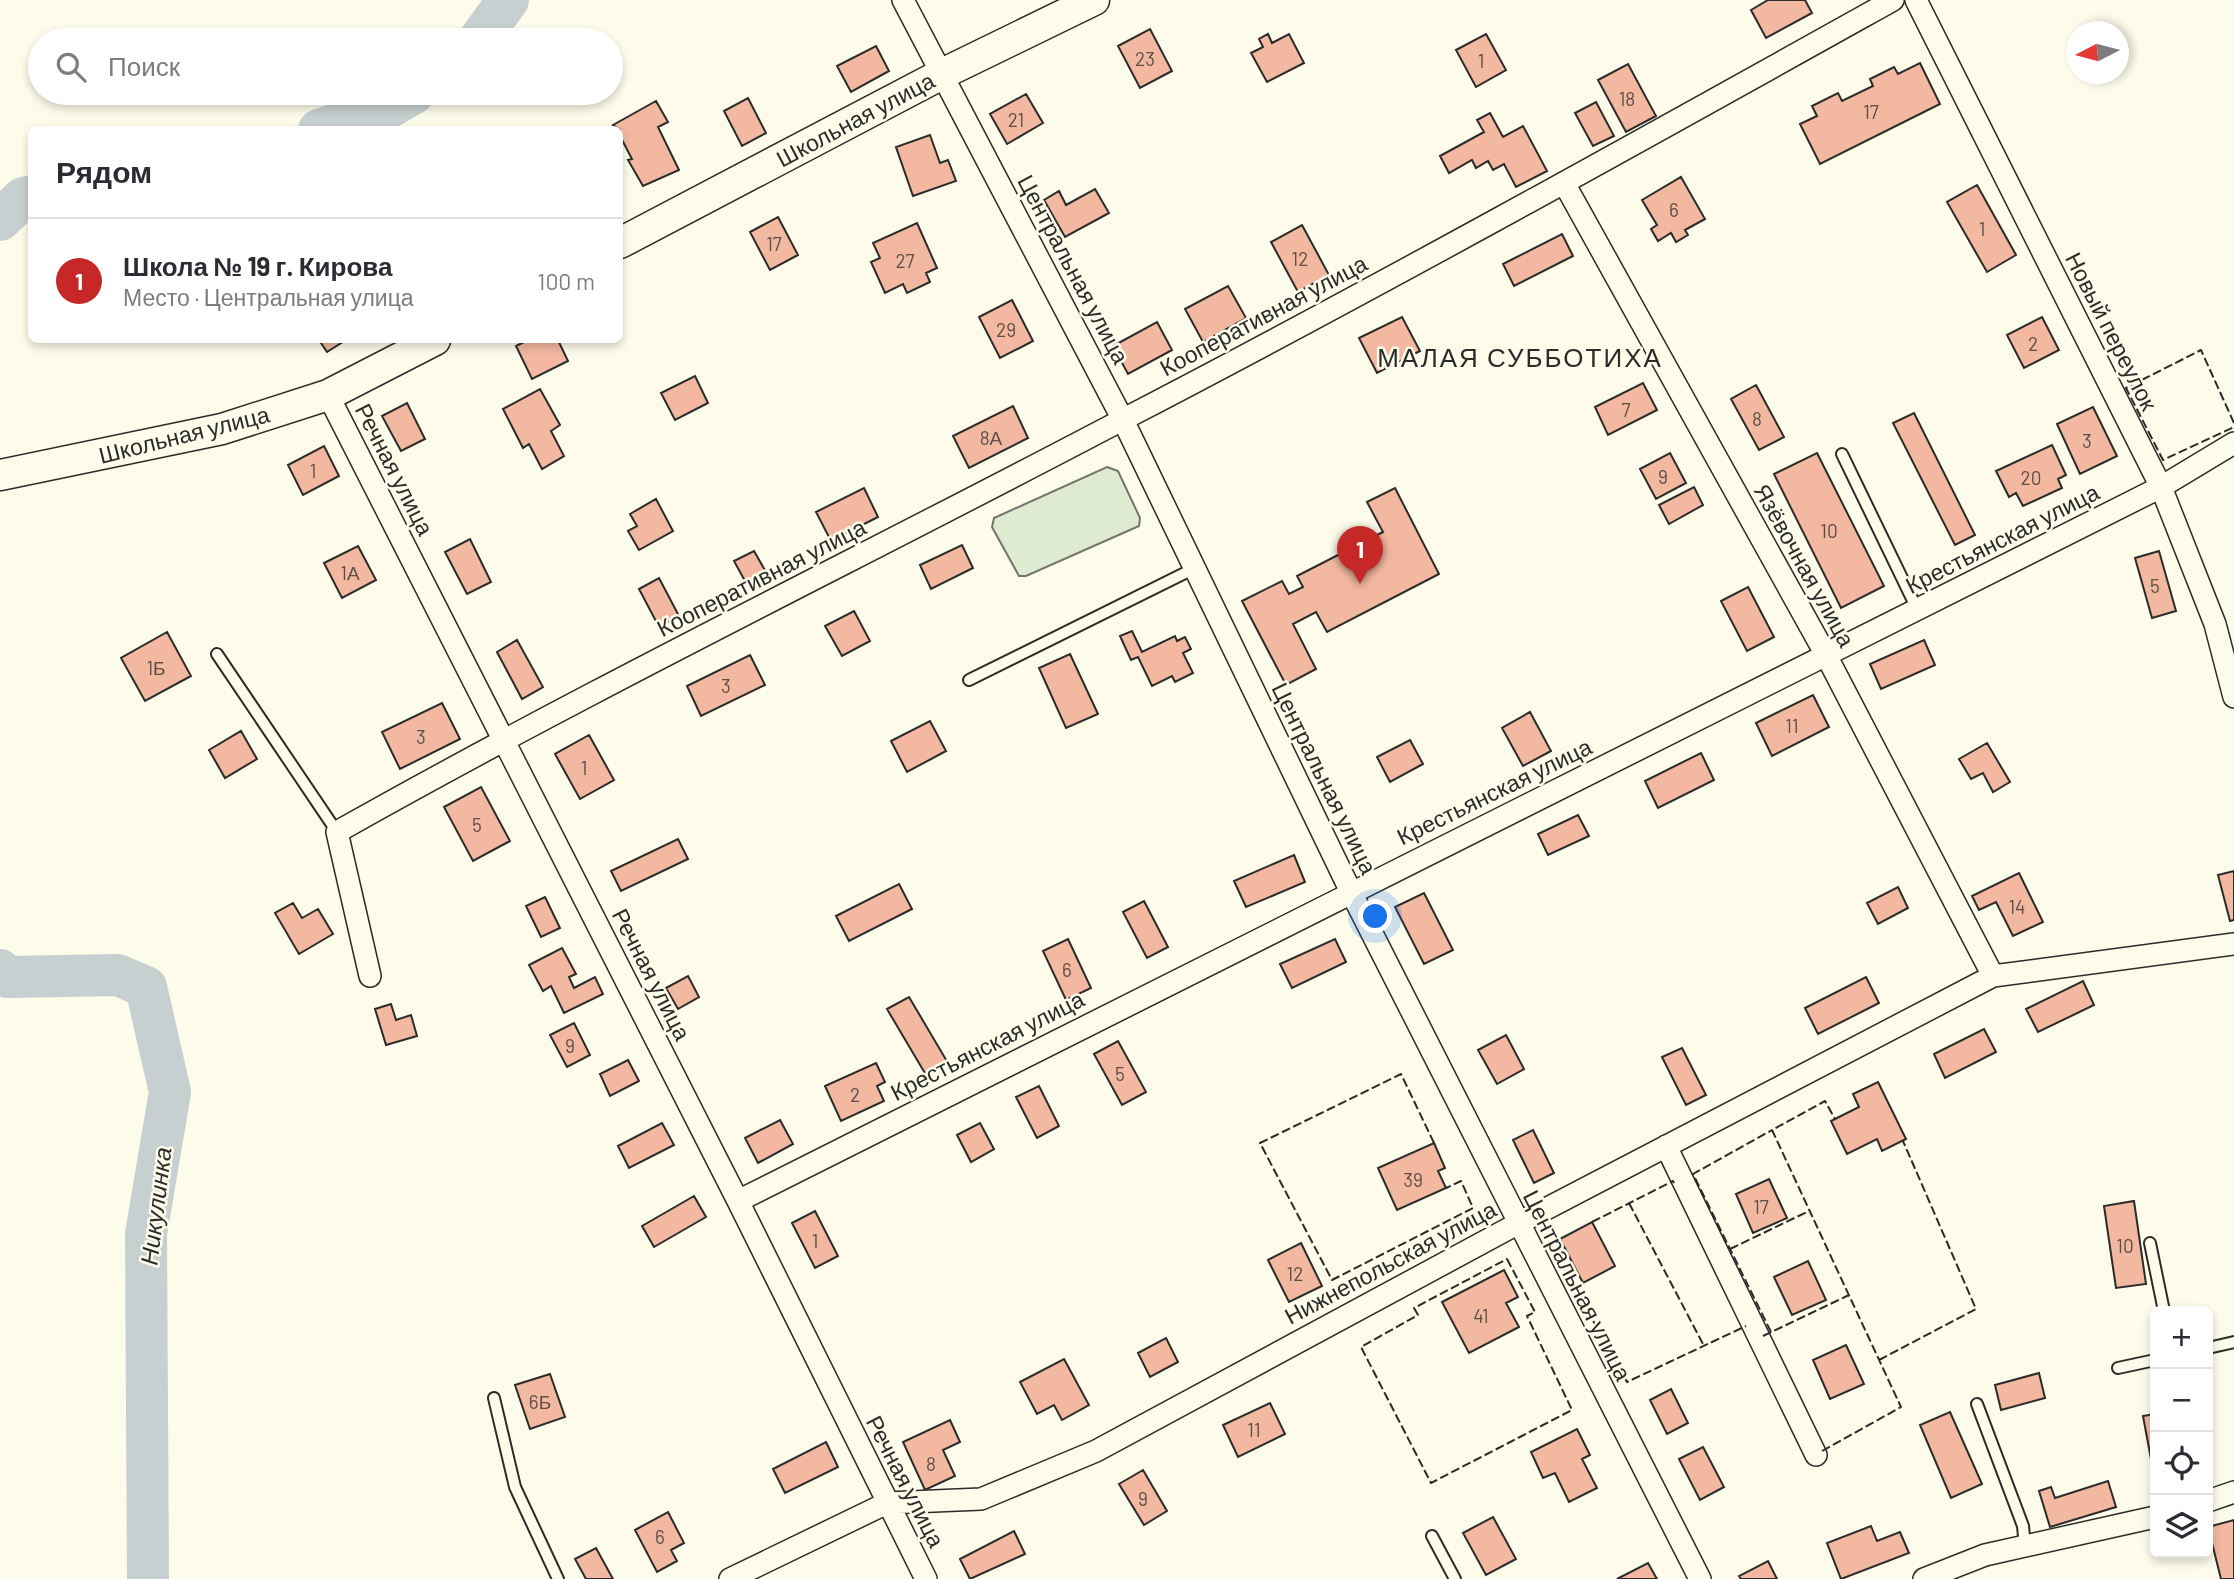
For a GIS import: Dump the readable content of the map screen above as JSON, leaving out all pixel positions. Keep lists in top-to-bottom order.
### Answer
{
  "streets": {
    "street": [
      "Школьная улица",
      "Центральная улица",
      "Кооперативная улица",
      "Новый переулок",
      "Речная улица",
      "Крестьянская улица",
      "Язёвочная улица",
      "Нижнепольская улица"
    ]
  },
  "crossings": [
    ["Школьная улица", "Центральная улица"],
    ["Школьная улица", "Речная улица"],
    ["Центральная улица", "Кооперативная улица"],
    ["Центральная улица", "Крестьянская улица"],
    ["Центральная улица", "Нижнепольская улица"],
    ["Кооперативная улица", "Речная улица"],
    ["Кооперативная улица", "Язёвочная улица"],
    ["Новый переулок", "Крестьянская улица"],
    ["Речная улица", "Крестьянская улица"],
    ["Речная улица", "Нижнепольская улица"],
    ["Крестьянская улица", "Язёвочная улица"],
    ["Язёвочная улица", "Нижнепольская улица"]
  ],
  "districts": ["МАЛАЯ СУББОТИХА"],
  "water": ["Никулинка"],
  "house_numbers": [
    "23",
    "1",
    "18",
    "17",
    "21",
    "6",
    "1",
    "17",
    "12",
    "27",
    "29",
    "2",
    "7",
    "8",
    "8А",
    "3",
    "1",
    "9",
    "20",
    "10",
    "1А",
    "5",
    "1Б",
    "3",
    "11",
    "3",
    "1",
    "5",
    "14",
    "6",
    "9",
    "5",
    "2",
    "39",
    "17",
    "1",
    "10",
    "12",
    "41",
    "6Б",
    "11",
    "8",
    "9",
    "6"
  ],
  "north": "left",
  "page": {
    "search": "Поиск",
    "heading": "Рядом",
    "list": [
      {
        "mark": "1",
        "name": "Школа № 19 г. Кирова",
        "note": "Место · Центральная улица",
        "value": "100 m"
      }
    ],
    "pins": "1",
    "map_buttons": ["+", "−"]
  }
}
